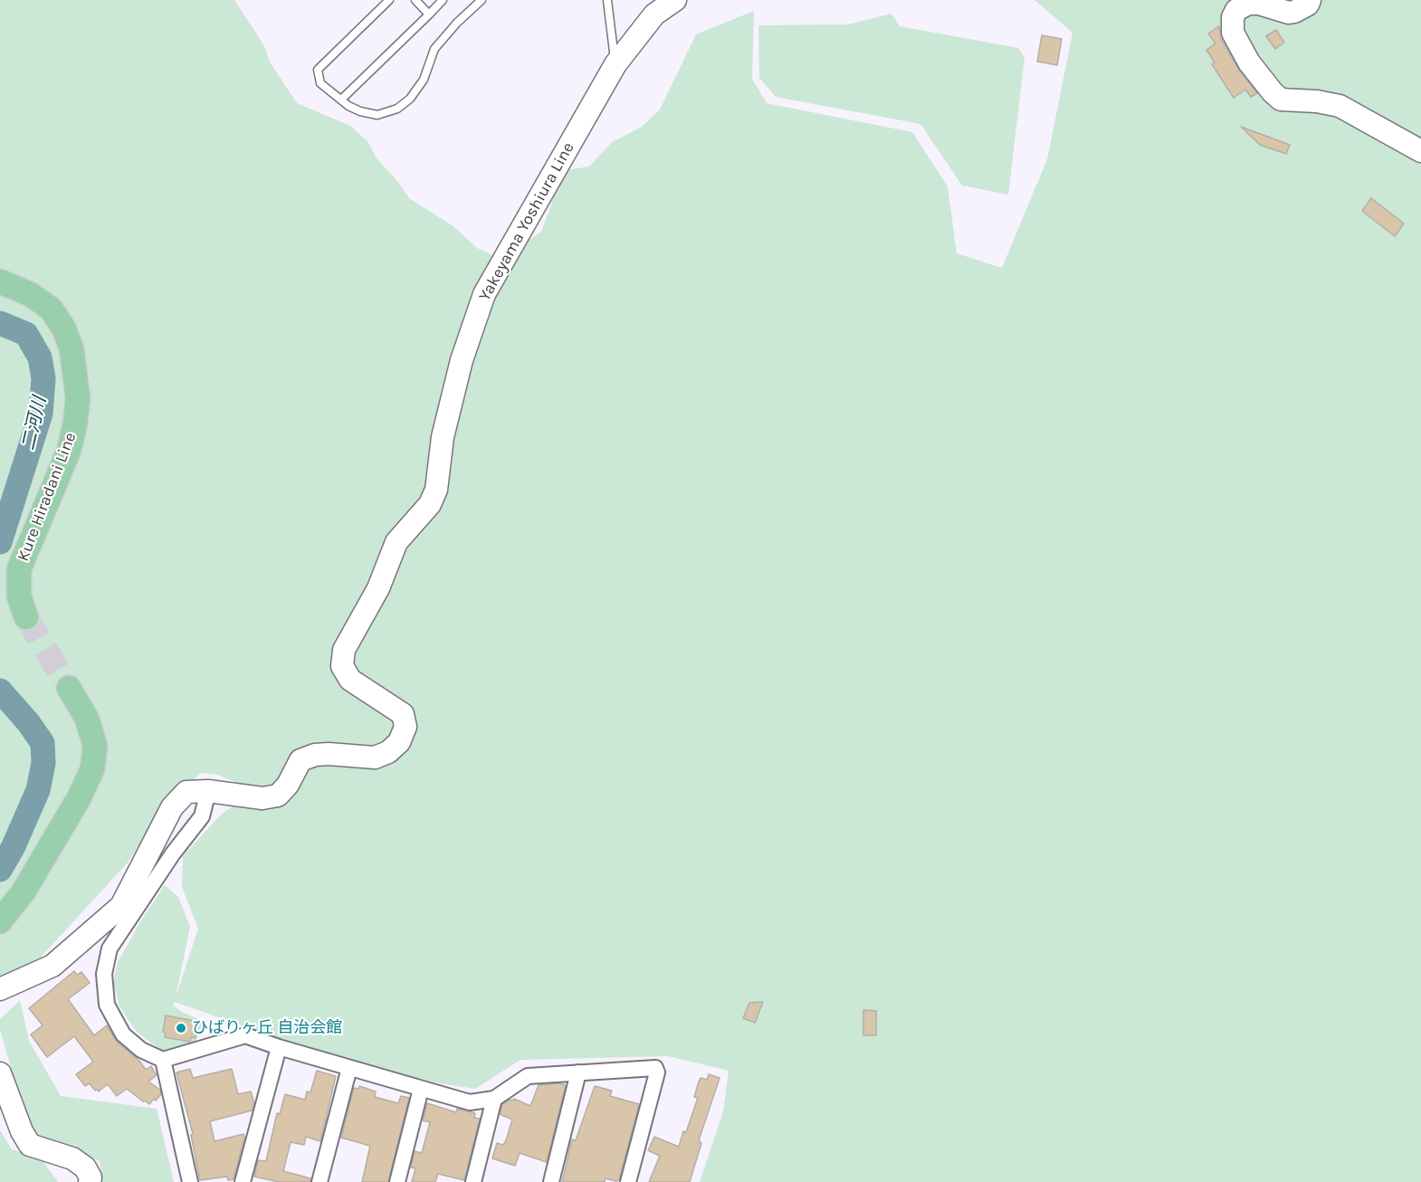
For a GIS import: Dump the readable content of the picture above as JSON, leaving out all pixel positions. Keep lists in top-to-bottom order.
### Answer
{
  "streets": {
    "main road": ["Yakeyama Yoshiura Line", "Kure Hiradani Line"]
  },
  "water": ["二河川"],
  "places": ["ひばりヶ丘 自治会館"]
}
